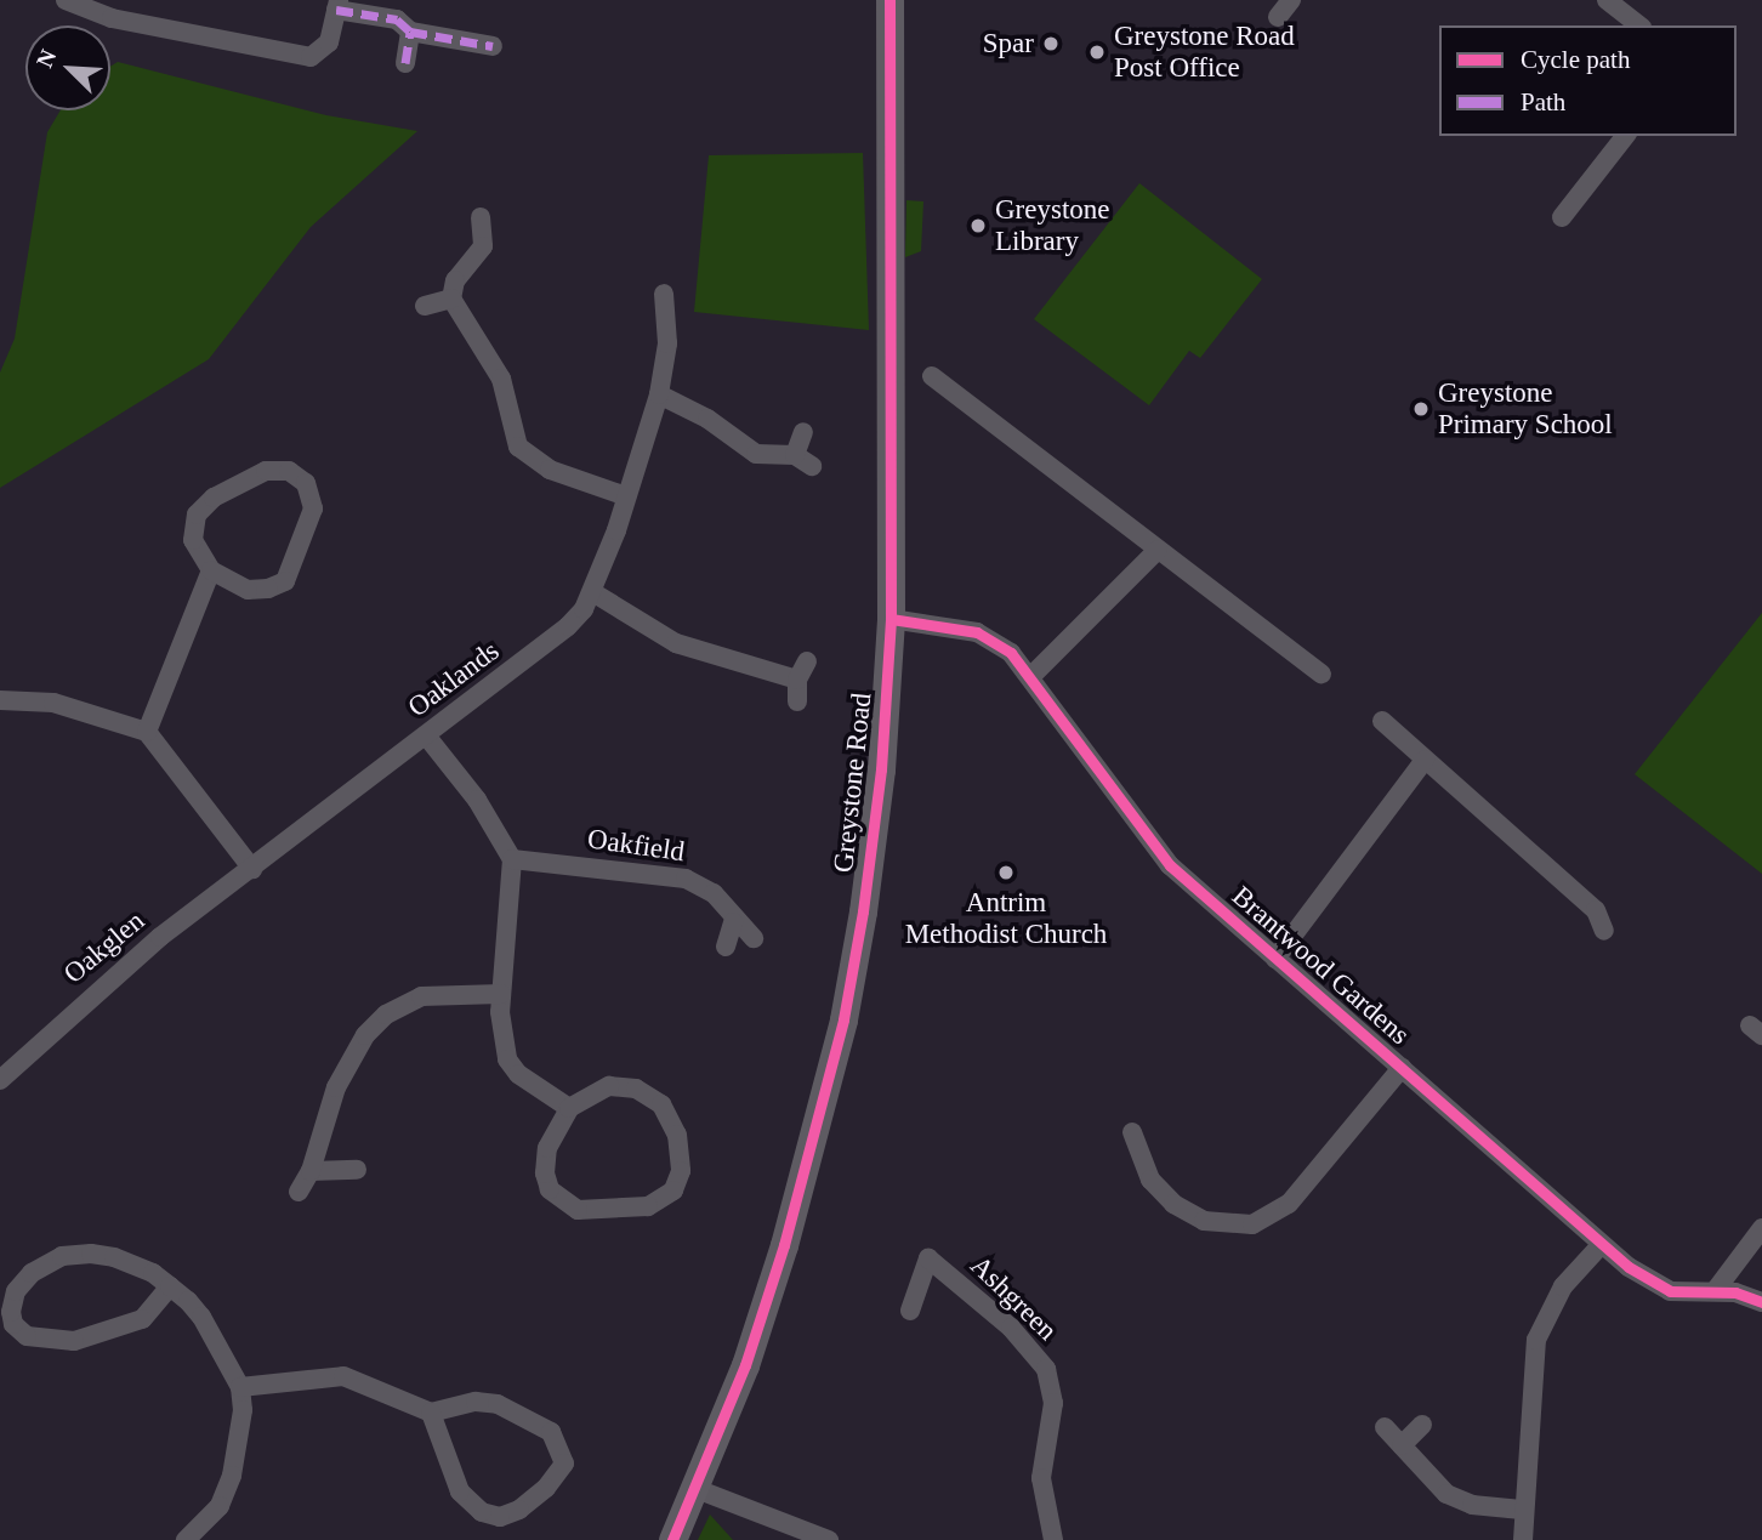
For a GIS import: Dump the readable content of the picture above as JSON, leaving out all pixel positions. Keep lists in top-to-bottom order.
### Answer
{
  "streets": {
    "main road": ["Greystone Road"],
    "street": [
      "Oaklands",
      "Oakfield",
      "Oakglen",
      "Brantwood Gardens",
      "Ashgreen"
    ]
  },
  "crossings": [
    ["Oaklands", "Oakglen"],
    ["Greystone Road", "Brantwood Gardens"]
  ],
  "places": [
    "Spar",
    "Greystone Road Post Office",
    "Greystone Library",
    "Greystone Primary School",
    "Antrim Methodist Church"
  ],
  "legend": ["Cycle path", "Path"],
  "north": "top left"
}
